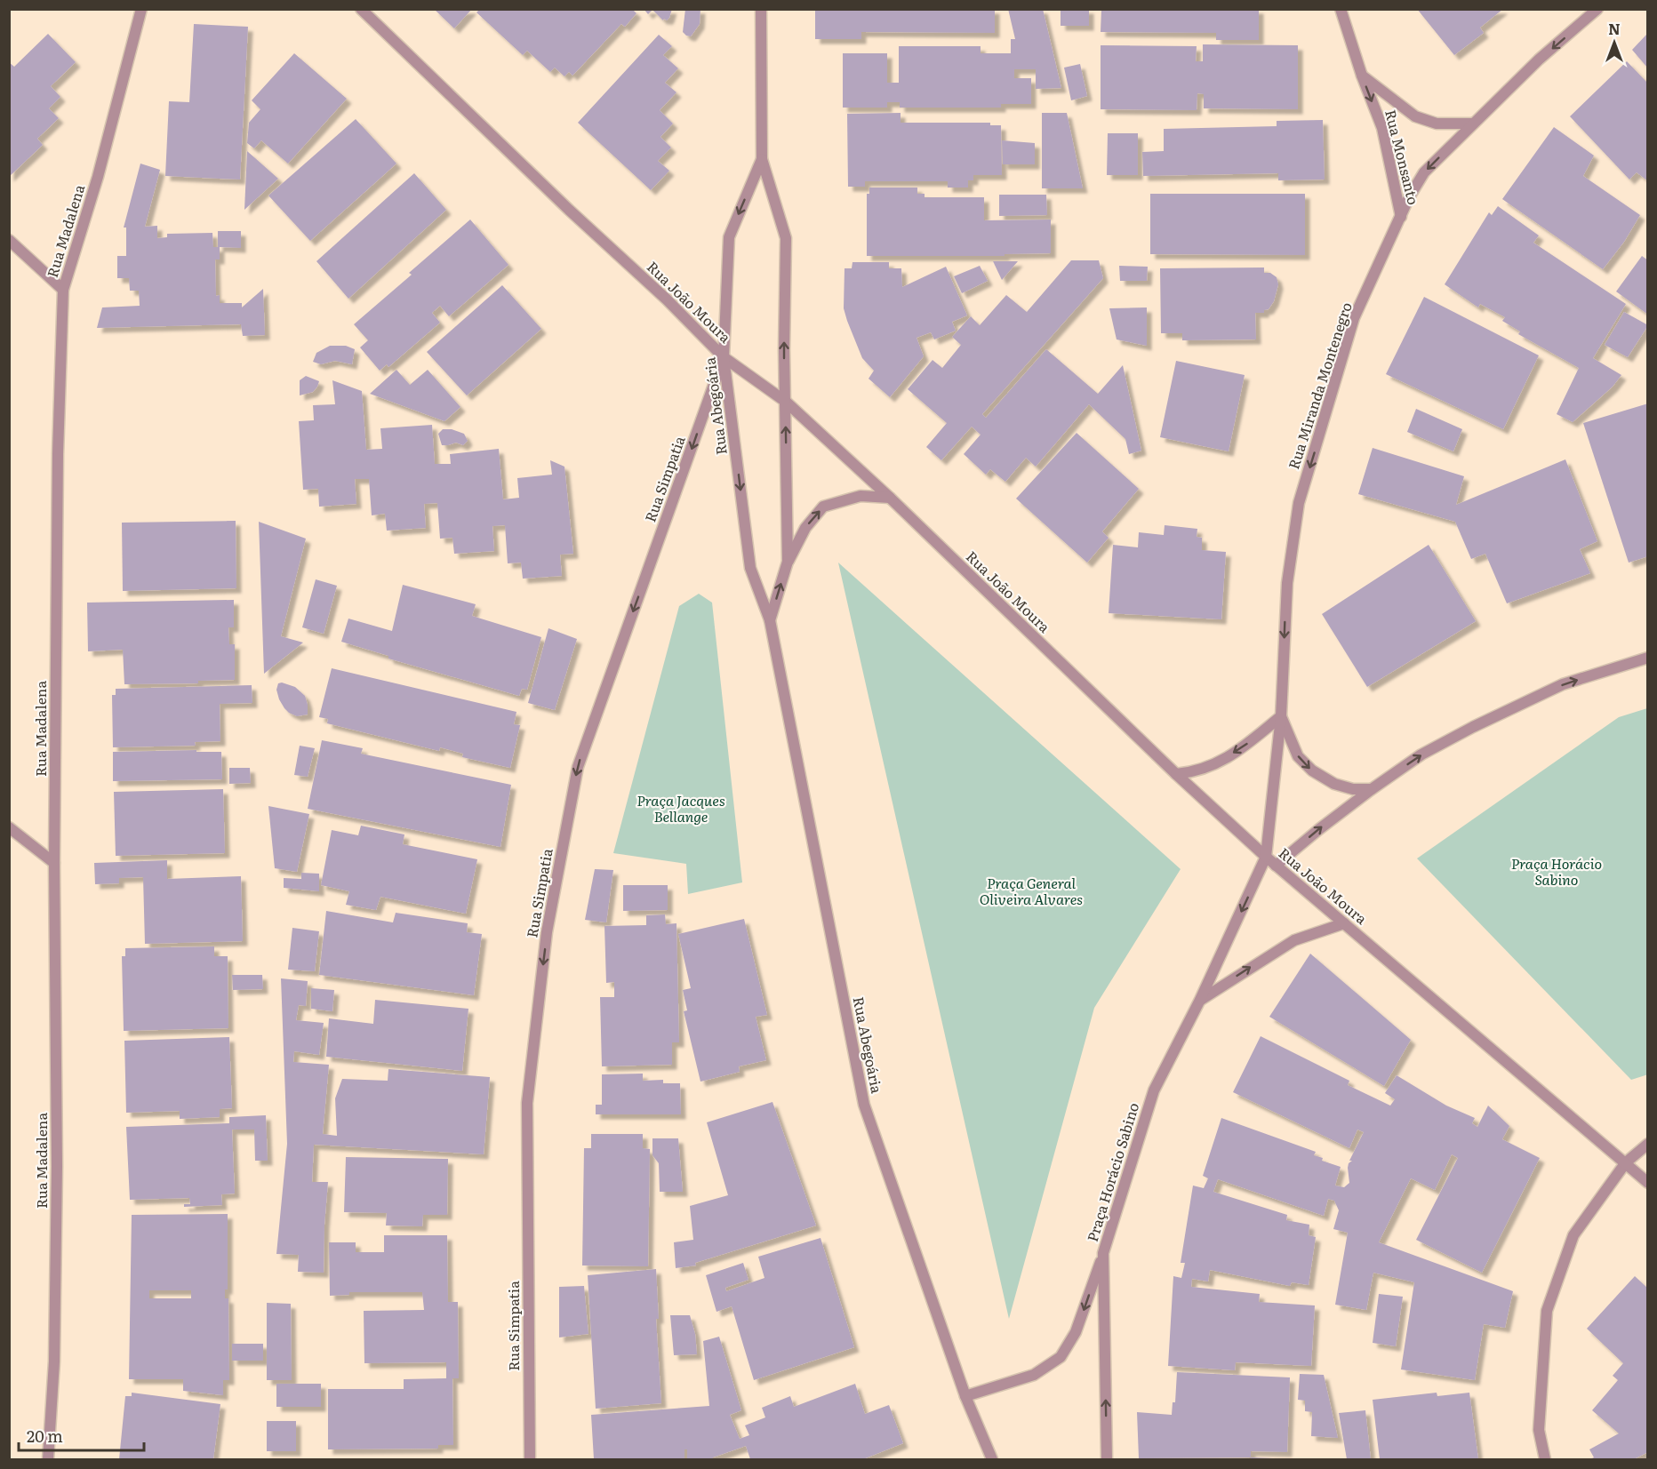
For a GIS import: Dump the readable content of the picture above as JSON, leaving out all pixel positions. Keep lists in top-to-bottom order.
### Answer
{
  "streets": {
    "street": [
      "Rua Monsanto",
      "Rua Madalena",
      "Rua João Moura",
      "Rua Miranda Montenegro",
      "Rua Abegoária",
      "Rua Simpatia",
      "Praça Horácio Sabino"
    ]
  },
  "crossings": [
    ["Rua Monsanto", "Rua Miranda Montenegro"],
    ["Rua João Moura", "Rua Miranda Montenegro"],
    ["Rua João Moura", "Rua Abegoária"],
    ["Rua João Moura", "Rua Simpatia"],
    ["Rua João Moura", "Praça Horácio Sabino"],
    ["Rua Miranda Montenegro", "Praça Horácio Sabino"],
    ["Rua Abegoária", "Rua Simpatia"]
  ],
  "one_way": ["Rua Monsanto", "Rua Miranda Montenegro", "Rua Simpatia"],
  "parks": ["Praça Jacques Bellange", "Praça Horácio Sabino", "Praça General Oliveira Alvares"],
  "scale_bar": "20 m",
  "north": "top"
}
